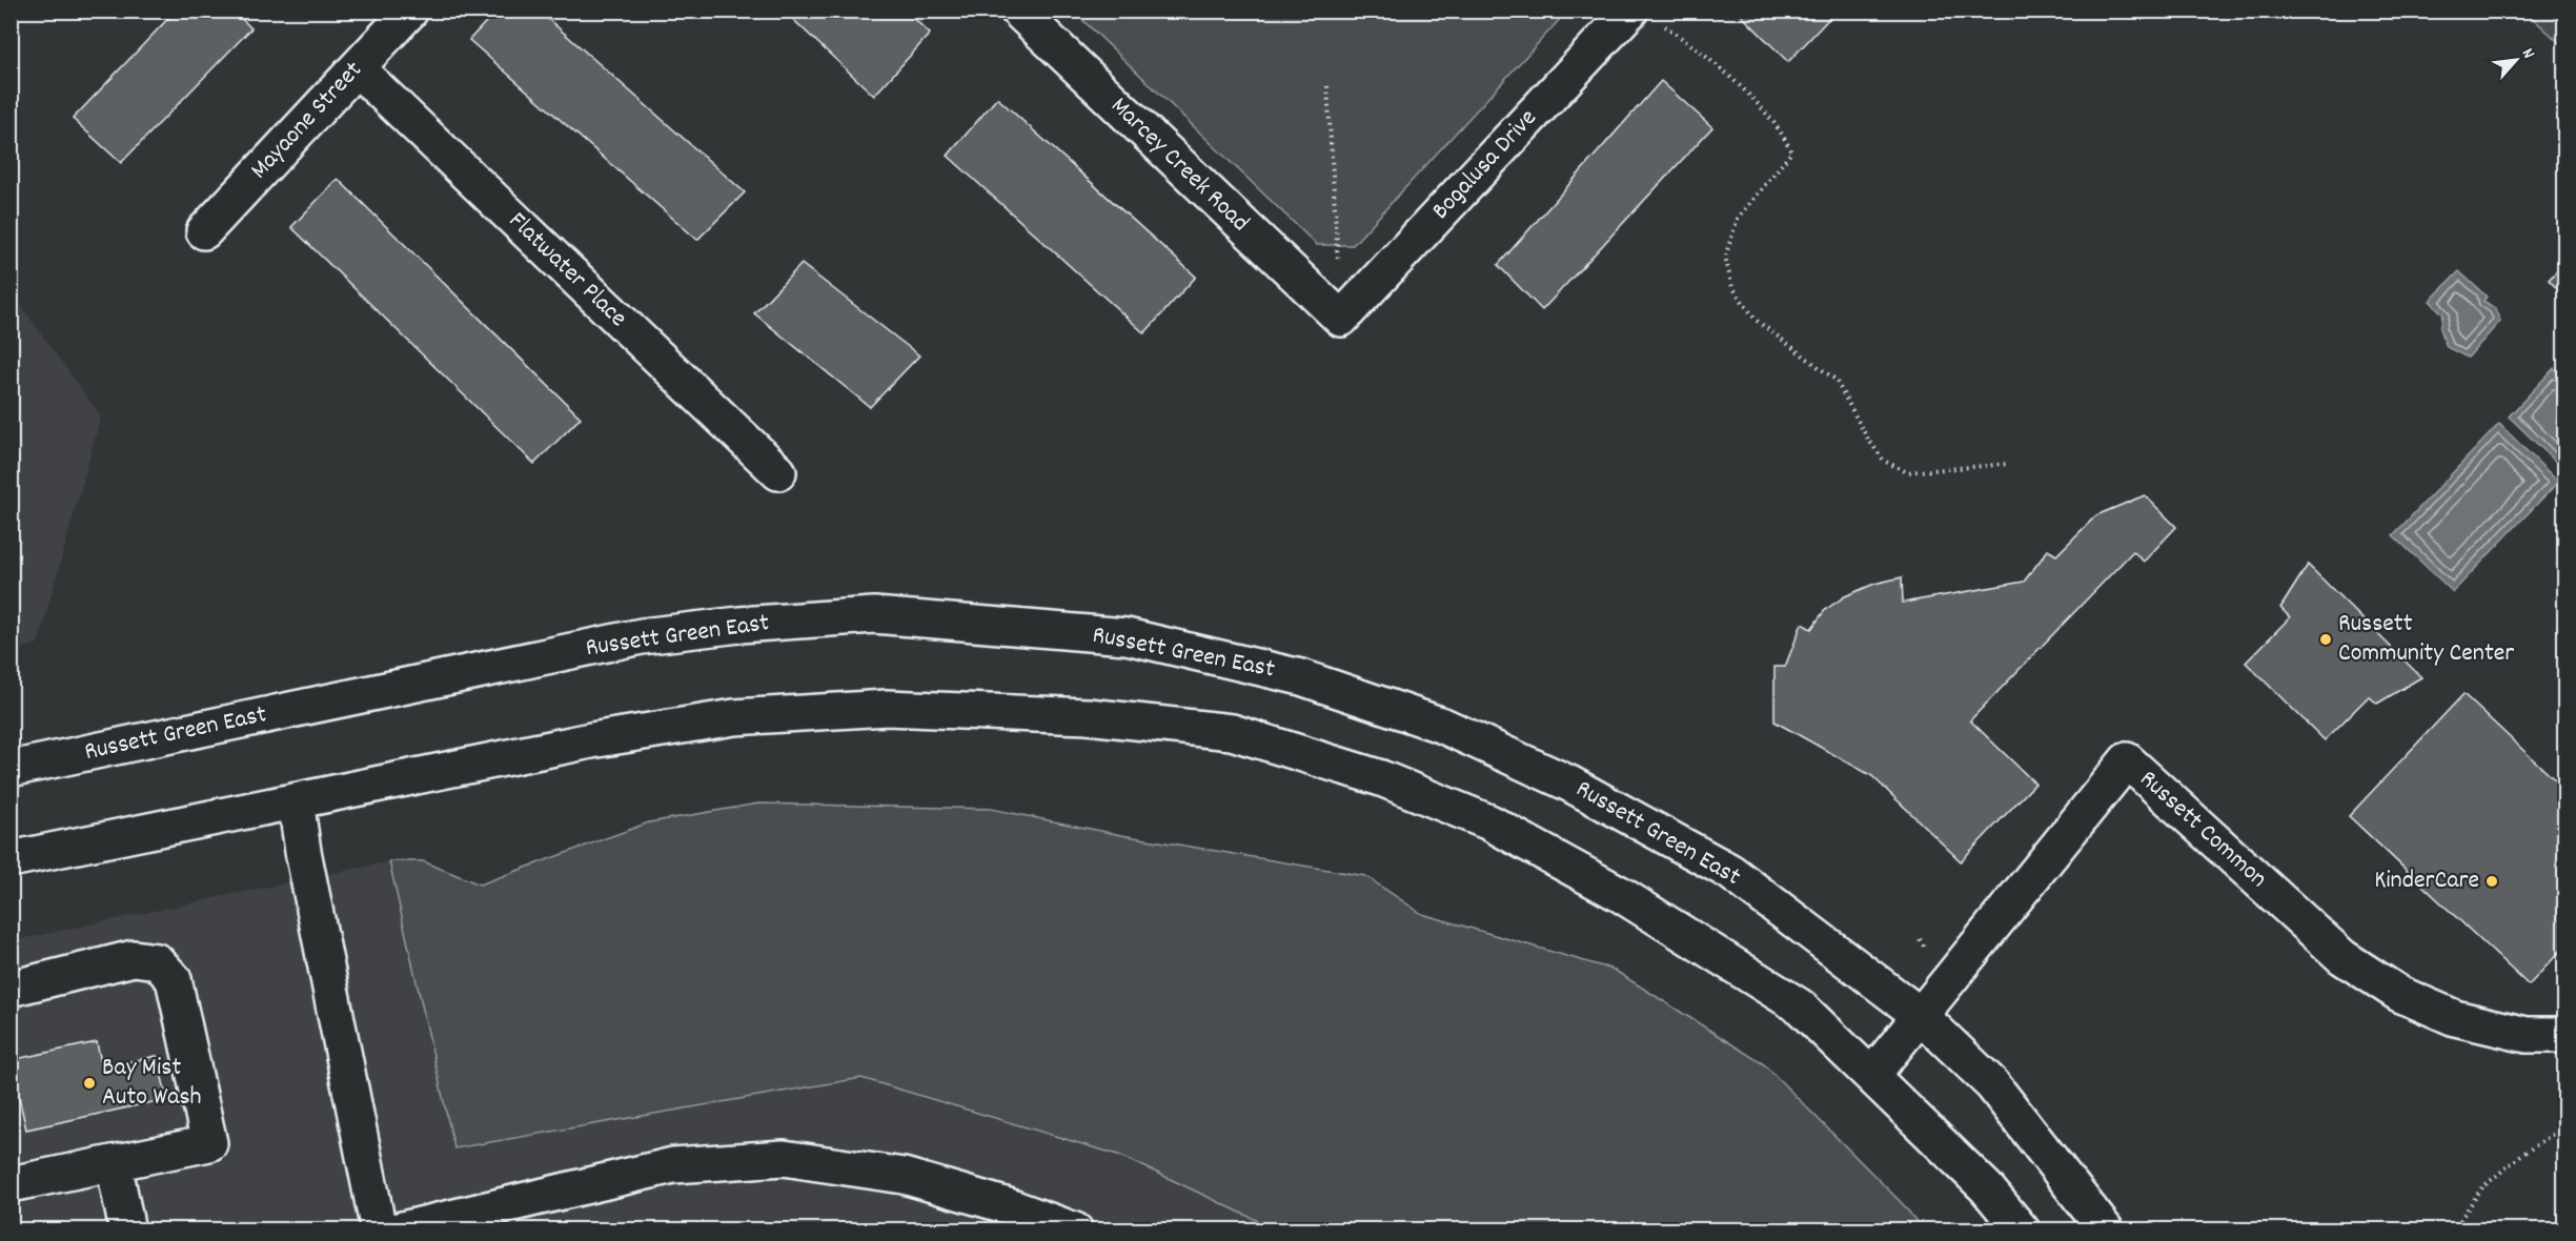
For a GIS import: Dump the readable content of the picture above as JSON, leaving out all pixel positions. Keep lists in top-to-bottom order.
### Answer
{
  "streets": {
    "street": [
      "Mayaone Street",
      "Marcey Creek Road",
      "Bogalusa Drive",
      "Flatwater Place",
      "Russett Green East",
      "Russett Common"
    ]
  },
  "crossings": [
    ["Mayaone Street", "Flatwater Place"],
    ["Marcey Creek Road", "Bogalusa Drive"],
    ["Russett Green East", "Russett Common"]
  ],
  "places": ["Russett Community Center", "KinderCare", "Bay Mist Auto Wash"],
  "north": "top right"
}
